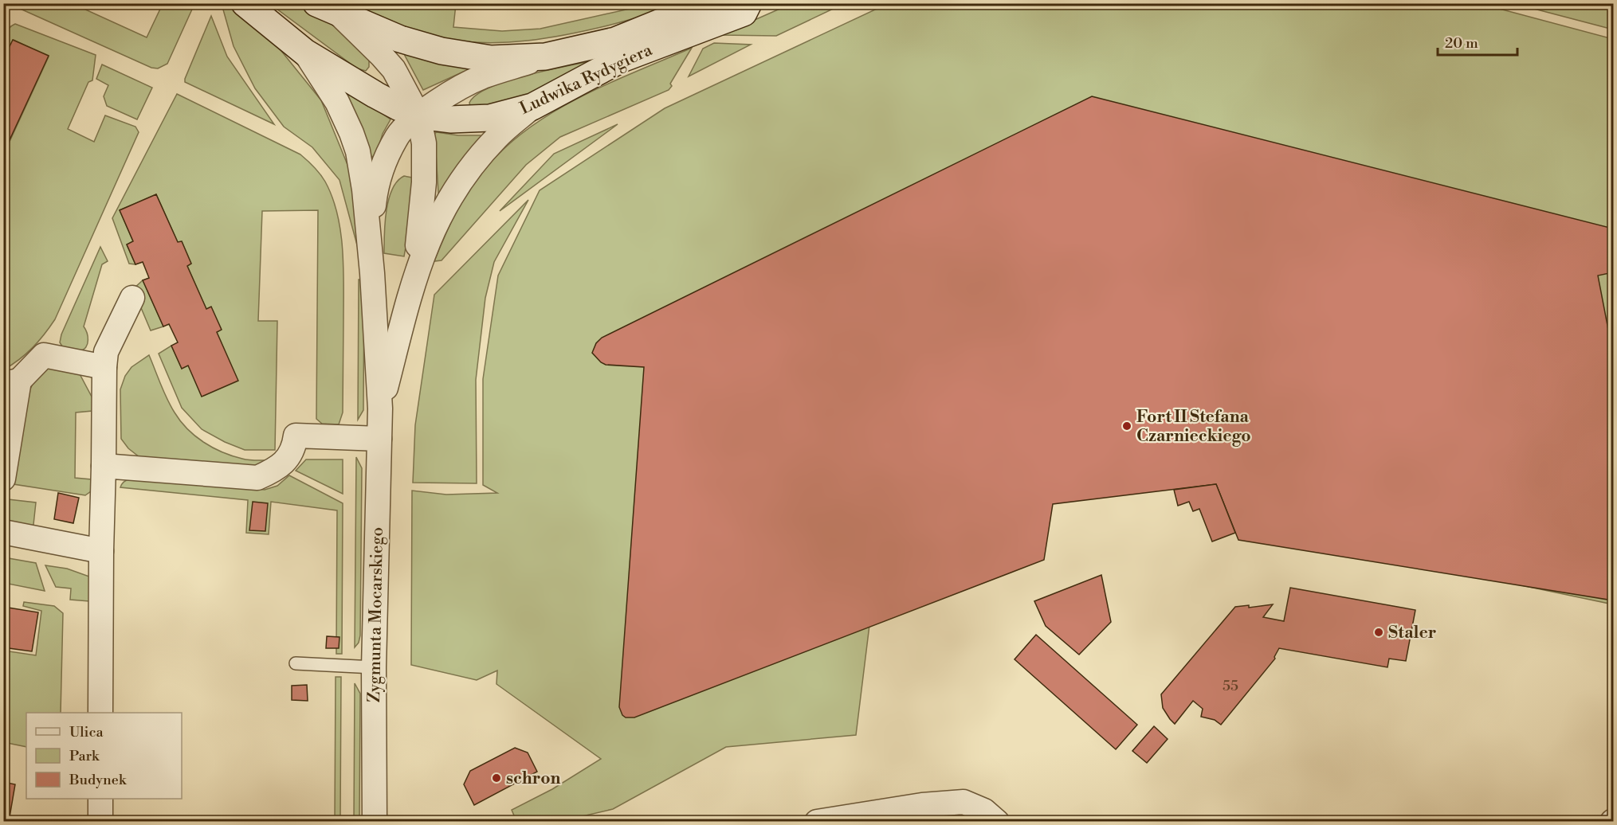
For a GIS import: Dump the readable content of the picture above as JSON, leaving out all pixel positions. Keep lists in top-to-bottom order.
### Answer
{
  "streets": {
    "street": ["Ludwika Rydygiera", "Zygmunta Mocarskiego"]
  },
  "crossings": [
    ["Ludwika Rydygiera", "Zygmunta Mocarskiego"]
  ],
  "places": ["Fort II Stefana Czarnieckiego", "Staler", "schron"],
  "house_numbers": ["55"],
  "legend": ["Ulica", "Park", "Budynek"],
  "scale_bar": "20 m"
}
